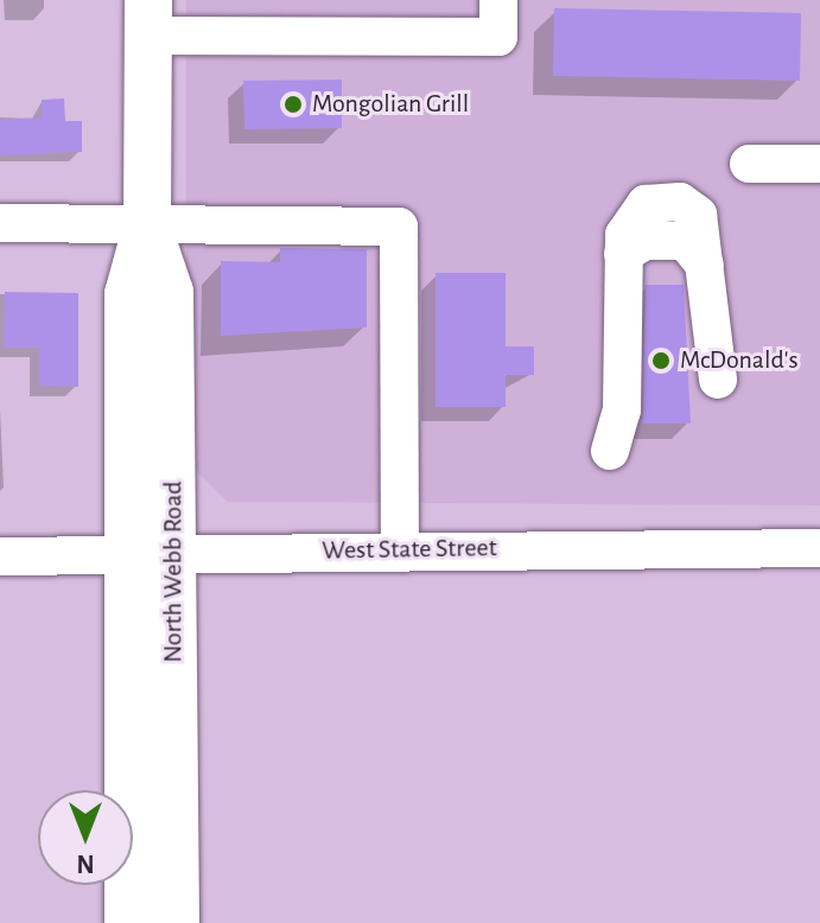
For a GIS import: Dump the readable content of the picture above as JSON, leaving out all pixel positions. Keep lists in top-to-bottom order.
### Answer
{
  "streets": {
    "main road": ["North Webb Road"],
    "street": ["West State Street"]
  },
  "crossings": [
    ["West State Street", "North Webb Road"]
  ],
  "places": ["Mongolian Grill", "McDonald's"],
  "north": "bottom"
}
